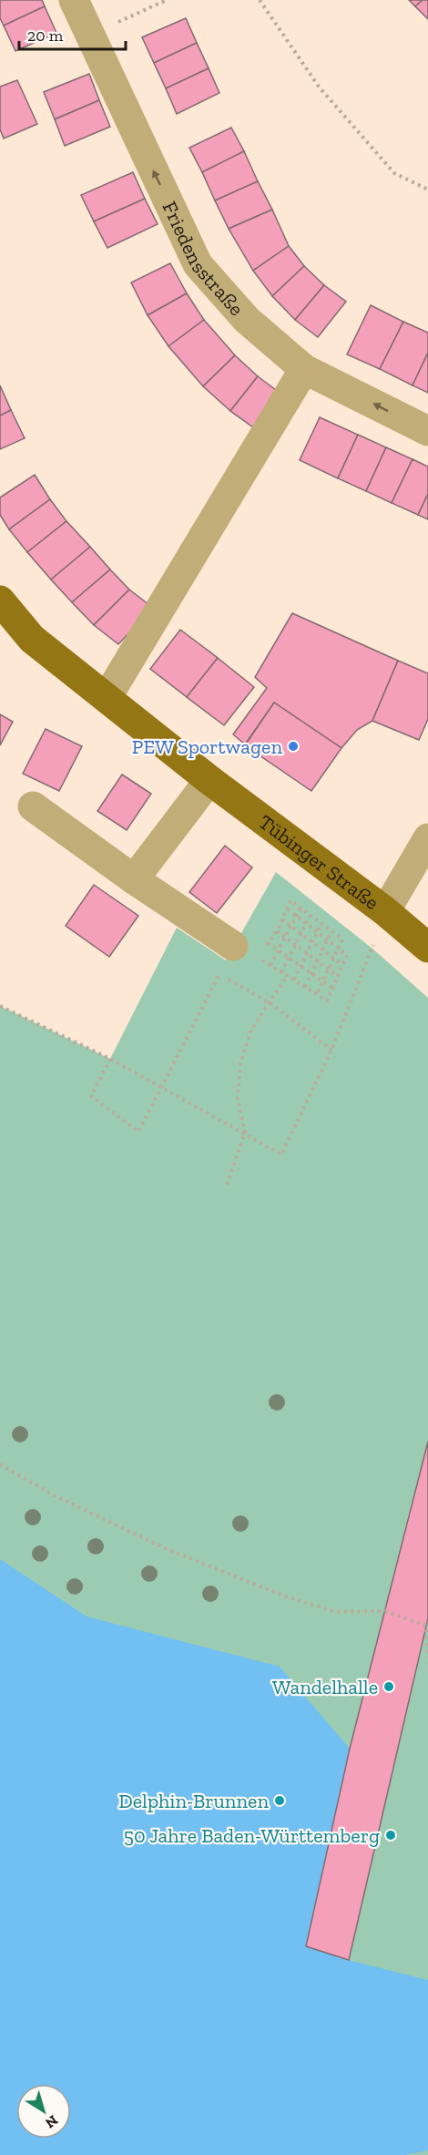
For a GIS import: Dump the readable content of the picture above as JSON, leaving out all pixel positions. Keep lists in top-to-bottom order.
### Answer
{
  "streets": {
    "main road": ["Tübinger Straße"],
    "street": ["Friedensstraße"]
  },
  "one_way": ["Friedensstraße"],
  "places": [
    "PEW Sportwagen",
    "Wandelhalle",
    "Delphin-Brunnen",
    "50 Jahre Baden-Württemberg"
  ],
  "scale_bar": "20 m",
  "north": "bottom right"
}
